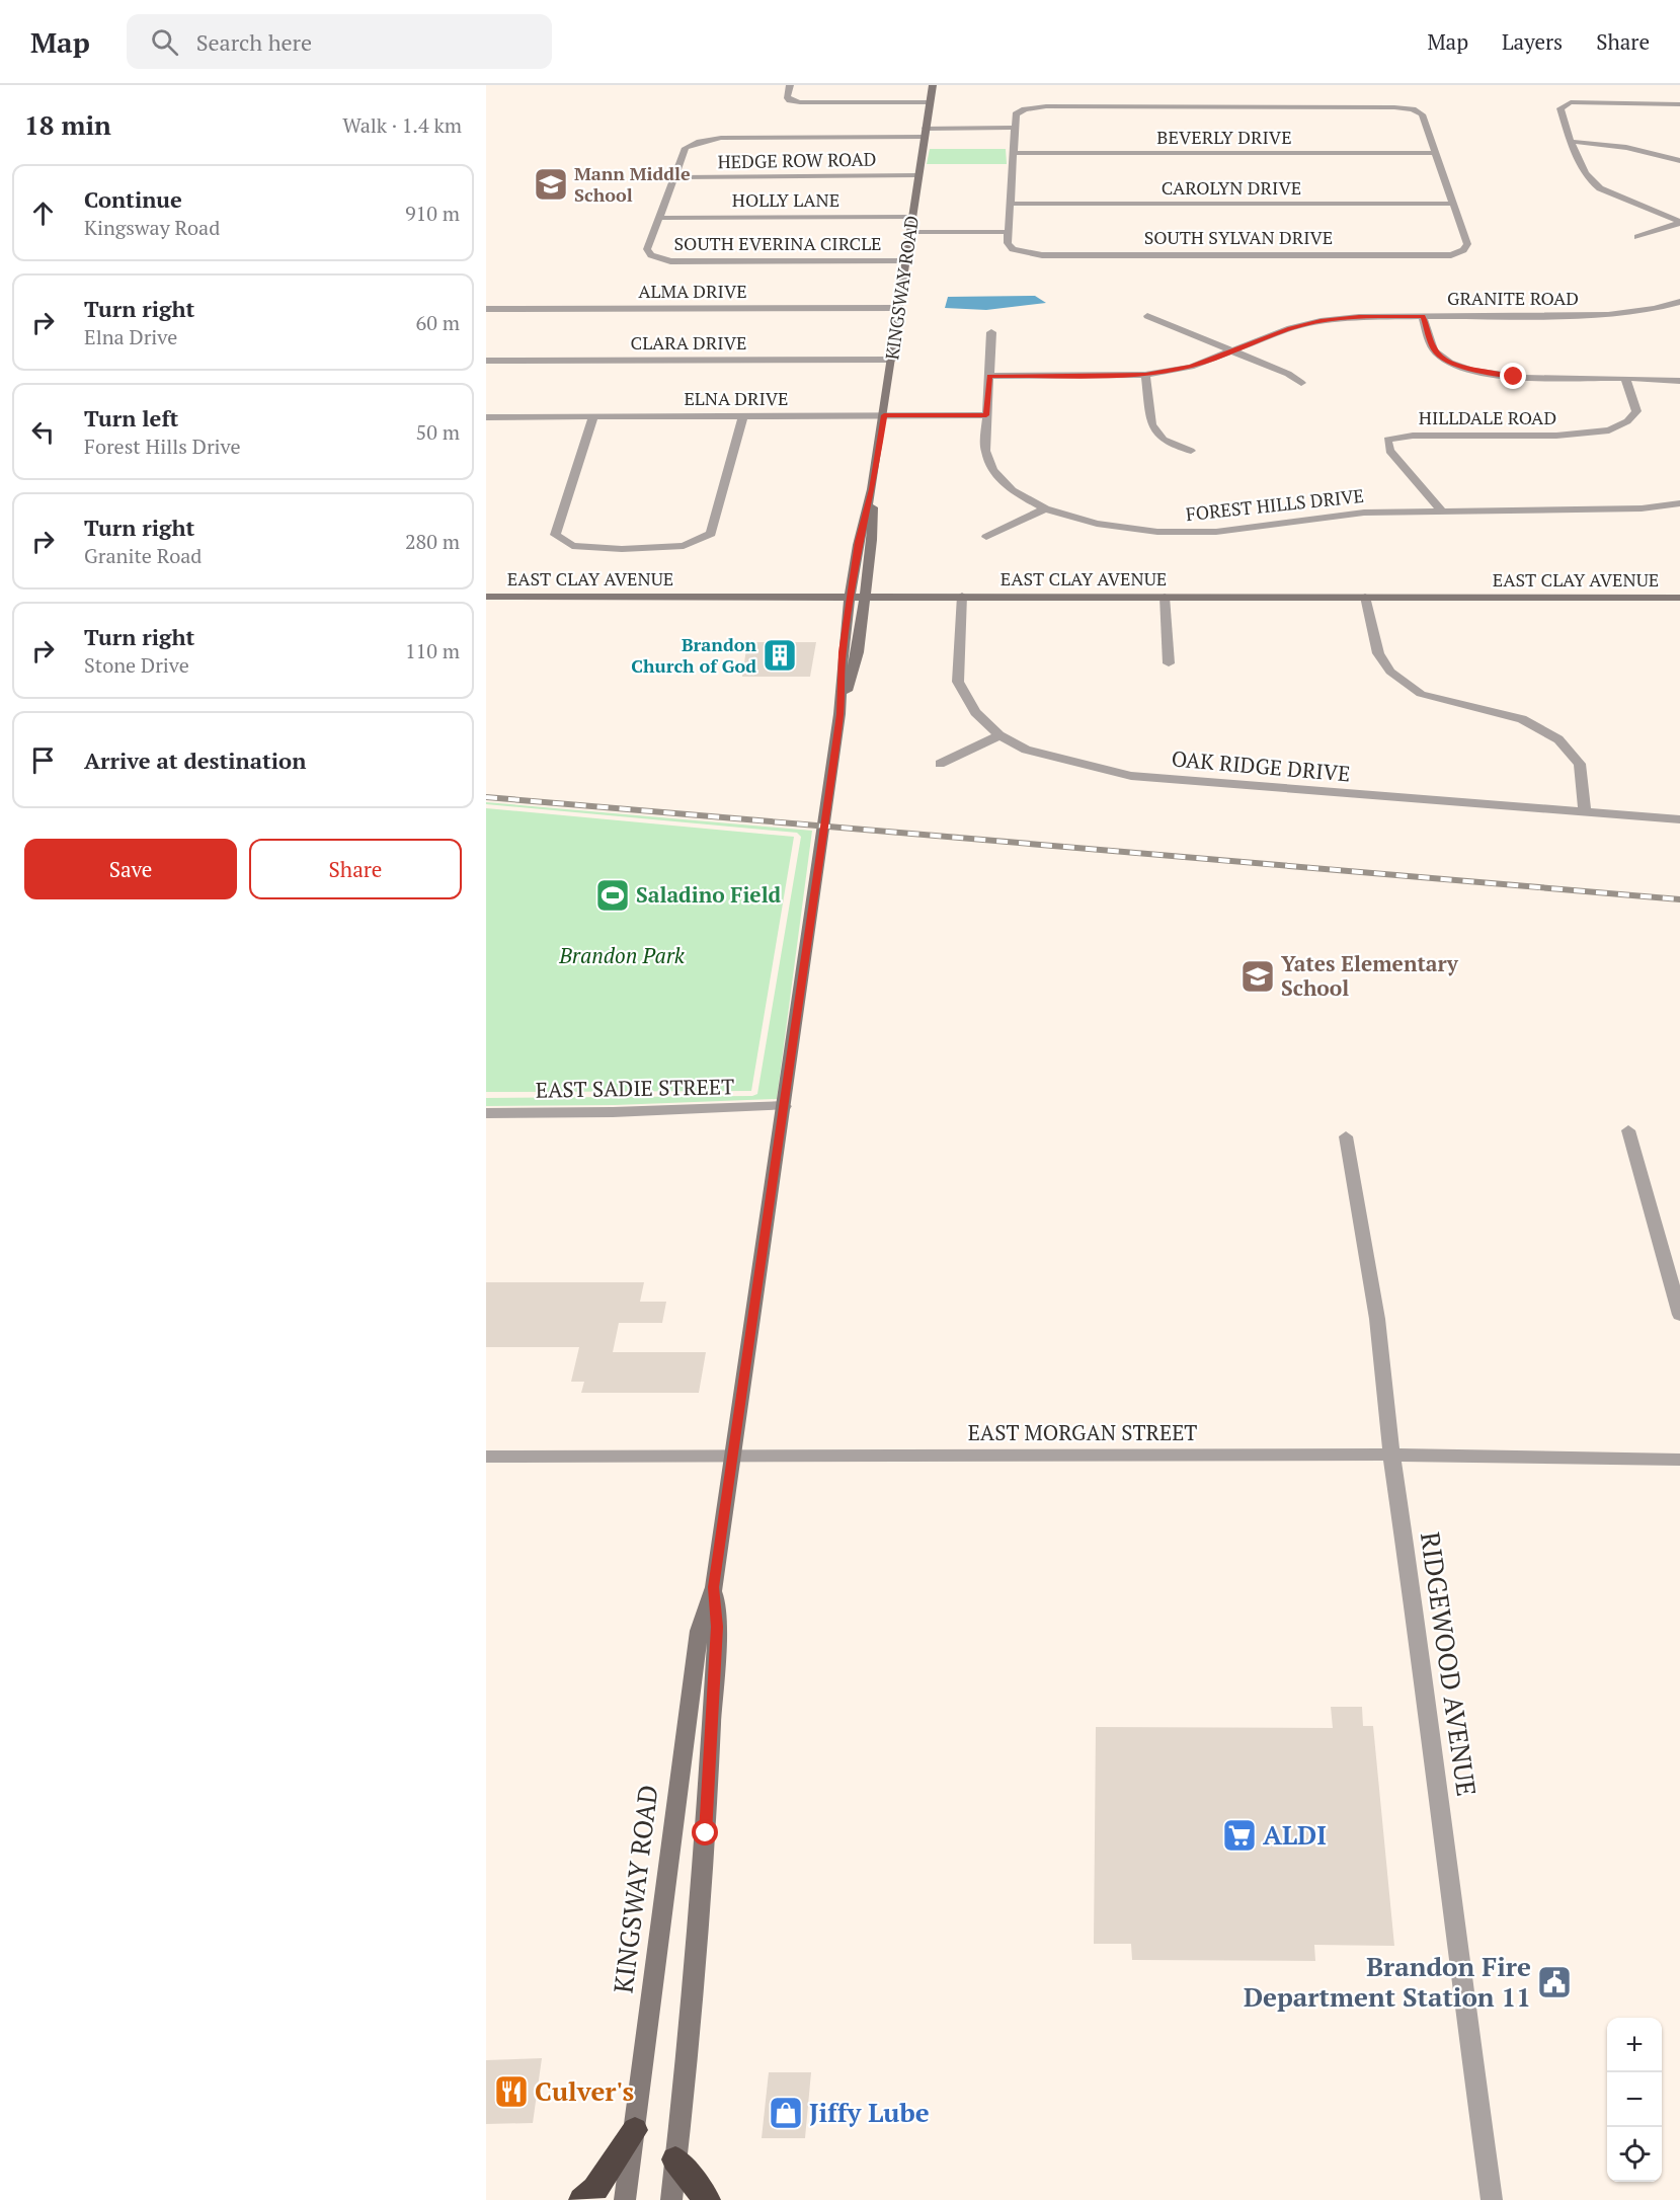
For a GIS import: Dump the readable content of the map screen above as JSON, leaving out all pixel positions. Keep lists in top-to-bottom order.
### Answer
{
  "streets": {
    "street": [
      "BEVERLY DRIVE",
      "HEDGE ROW ROAD",
      "CAROLYN DRIVE",
      "HOLLY LANE",
      "SOUTH SYLVAN DRIVE",
      "SOUTH EVERINA CIRCLE",
      "KINGSWAY ROAD",
      "ALMA DRIVE",
      "GRANITE ROAD",
      "CLARA DRIVE",
      "ELNA DRIVE",
      "HILLDALE ROAD",
      "FOREST HILLS DRIVE",
      "EAST CLAY AVENUE",
      "OAK RIDGE DRIVE",
      "EAST SADIE STREET",
      "EAST MORGAN STREET",
      "RIDGEWOOD AVENUE"
    ]
  },
  "crossings": [
    ["HEDGE ROW ROAD", "KINGSWAY ROAD"],
    ["CAROLYN DRIVE", "SOUTH SYLVAN DRIVE"],
    ["HOLLY LANE", "SOUTH EVERINA CIRCLE"],
    ["HOLLY LANE", "KINGSWAY ROAD"],
    ["SOUTH EVERINA CIRCLE", "KINGSWAY ROAD"],
    ["KINGSWAY ROAD", "ALMA DRIVE"],
    ["KINGSWAY ROAD", "CLARA DRIVE"],
    ["KINGSWAY ROAD", "ELNA DRIVE"],
    ["KINGSWAY ROAD", "EAST CLAY AVENUE"],
    ["KINGSWAY ROAD", "EAST SADIE STREET"],
    ["KINGSWAY ROAD", "EAST MORGAN STREET"],
    ["GRANITE ROAD", "FOREST HILLS DRIVE"],
    ["ELNA DRIVE", "FOREST HILLS DRIVE"],
    ["HILLDALE ROAD", "FOREST HILLS DRIVE"],
    ["EAST CLAY AVENUE", "OAK RIDGE DRIVE"],
    ["EAST MORGAN STREET", "RIDGEWOOD AVENUE"]
  ],
  "parks": ["Brandon Park"],
  "places": {
    "school or university": ["Mann Middle School", "Yates Elementary School"],
    "building": ["Brandon Church of God"],
    "sports": ["Saladino Field"],
    "supermarket": ["ALDI"],
    "public building": ["Brandon Fire Department Station 11"],
    "restaurant": ["Culver's"],
    "shop": ["Jiffy Lube"]
  },
  "page": {
    "header": "Map",
    "search": "Search here",
    "nav": ["Map", "Layers", "Share"],
    "heading": ["18 min", "Walk · 1.4 km"],
    "list": [
      ["Continue", "Kingsway Road", "910 m"],
      ["Turn right", "Elna Drive", "60 m"],
      ["Turn left", "Forest Hills Drive", "50 m"],
      ["Turn right", "Granite Road", "280 m"],
      ["Turn right", "Stone Drive", "110 m"],
      "Arrive at destination"
    ],
    "buttons": ["Save", "Share"],
    "map_buttons": ["+", "−"]
  }
}
